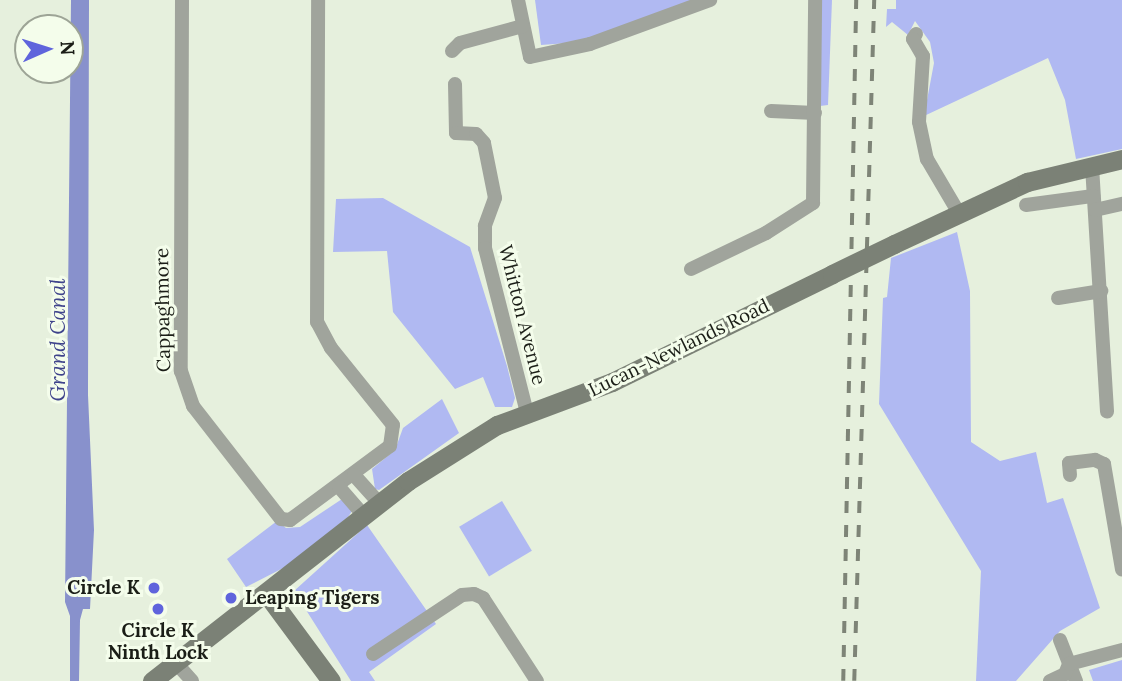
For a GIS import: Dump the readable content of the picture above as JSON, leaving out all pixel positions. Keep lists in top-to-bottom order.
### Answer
{
  "streets": {
    "street": ["Cappaghmore", "Whitton Avenue", "Lucan-Newlands Road"]
  },
  "crossings": [
    ["Whitton Avenue", "Lucan-Newlands Road"]
  ],
  "water": ["Grand Canal"],
  "places": ["Circle K", "Leaping Tigers", "Circle K Ninth Lock"],
  "north": "right"
}
